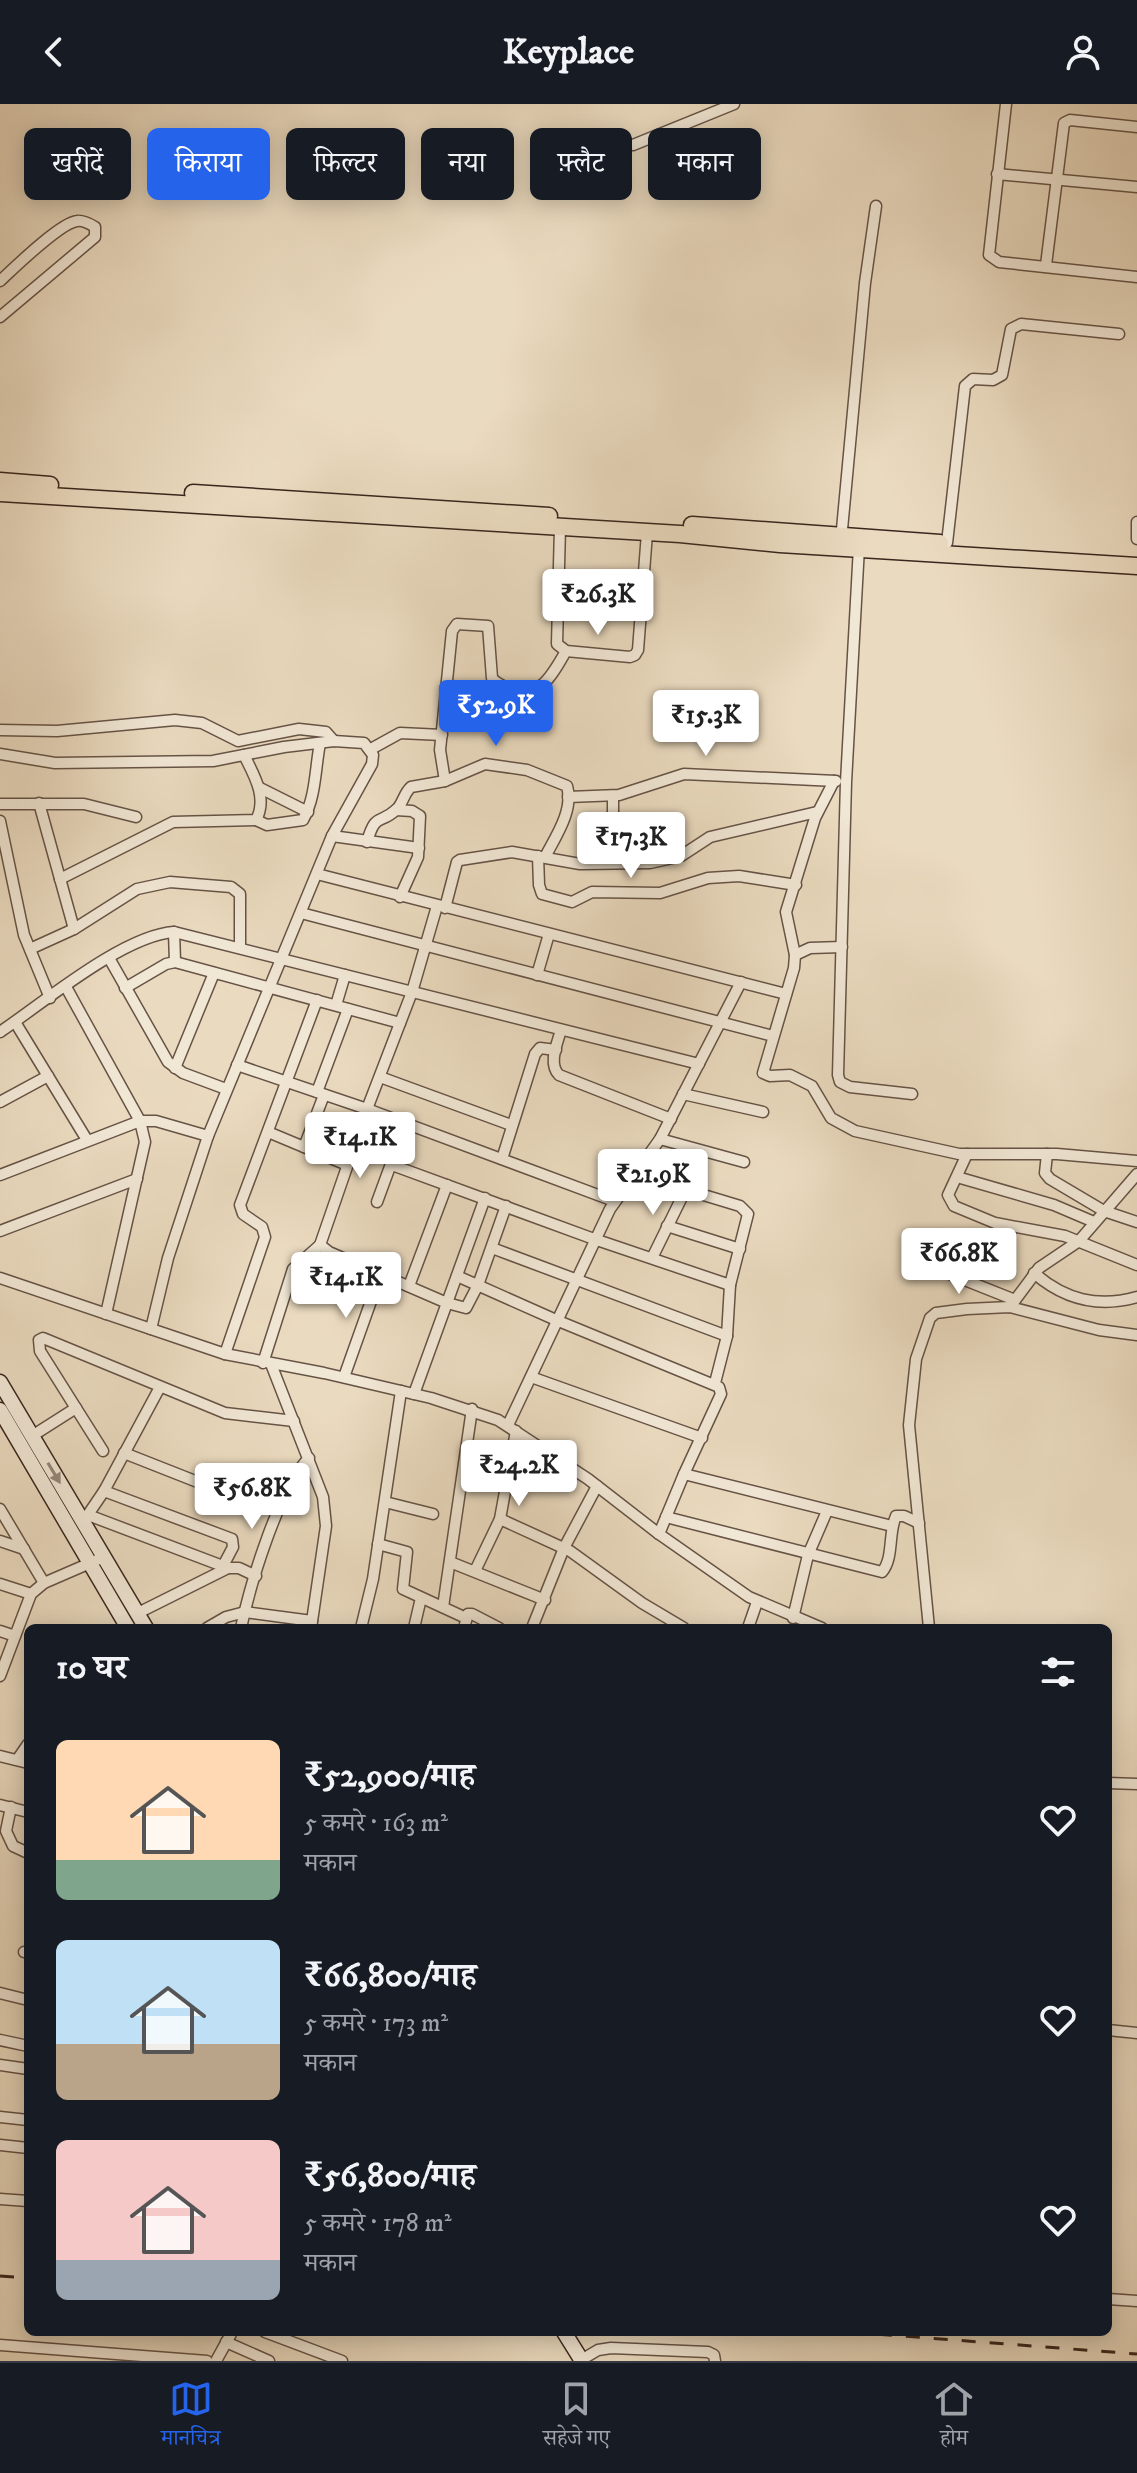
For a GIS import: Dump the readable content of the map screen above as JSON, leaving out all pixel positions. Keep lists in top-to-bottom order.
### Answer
{
  "page": {
    "header": "Keyplace",
    "chip": [
      "खरीदें",
      "किराया",
      "फ़िल्टर",
      "नया",
      "फ़्लैट",
      "मकान"
    ],
    "price": [
      "₹26.3K",
      "₹52.9K",
      "₹15.3K",
      "₹17.3K",
      "₹14.1K",
      "₹21.9K",
      "₹66.8K",
      "₹14.1K",
      "₹24.2K",
      "₹56.8K"
    ],
    "heading": "10 घर",
    "list": [
      {
        "name": "₹52,900/माह",
        "note": "5 कमरे · 163 m² · मकान"
      },
      {
        "name": "₹66,800/माह",
        "note": "5 कमरे · 173 m² · मकान"
      },
      {
        "name": "₹56,800/माह",
        "note": "5 कमरे · 178 m² · मकान"
      }
    ],
    "tabs": ["मानचित्र", "सहेजे गए", "होम"]
  }
}
